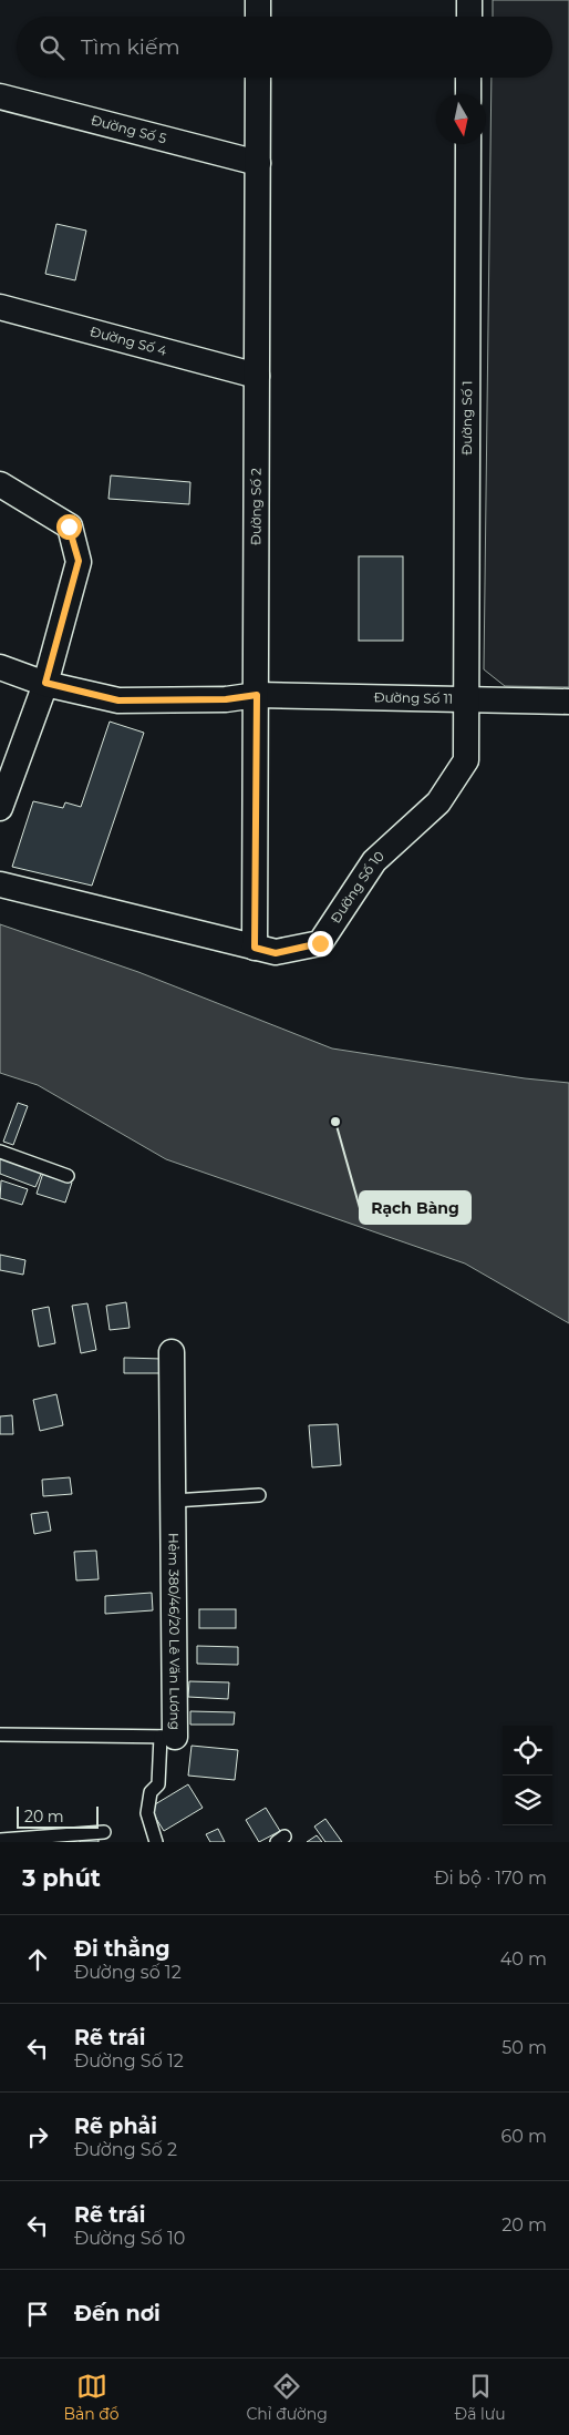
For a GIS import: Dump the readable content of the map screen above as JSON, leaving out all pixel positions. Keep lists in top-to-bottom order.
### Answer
{
  "streets": {
    "street": [
      "Đường Số 5",
      "Đường Số 4",
      "Đường Số 1",
      "Đường Số 2",
      "Đường Số 11",
      "Đường Số 10",
      "Hẻm 380/46/20 Lê Văn Lương"
    ]
  },
  "crossings": [
    ["Đường Số 5", "Đường Số 2"],
    ["Đường Số 4", "Đường Số 2"],
    ["Đường Số 1", "Đường Số 11"],
    ["Đường Số 1", "Đường Số 10"],
    ["Đường Số 2", "Đường Số 11"],
    ["Đường Số 2", "Đường Số 10"],
    ["Đường Số 11", "Đường Số 10"]
  ],
  "places": ["Rạch Bàng"],
  "scale_bar": "20 m",
  "north": "bottom",
  "page": {
    "search": "Tìm kiếm",
    "scale": "20 m",
    "heading": ["3 phút", "Đi bộ · 170 m"],
    "list": [
      ["Đi thẳng", "Đường số 12", "40 m"],
      ["Rẽ trái", "Đường Số 12", "50 m"],
      ["Rẽ phải", "Đường Số 2", "60 m"],
      ["Rẽ trái", "Đường Số 10", "20 m"],
      "Đến nơi"
    ],
    "nav": ["Bản đồ", "Chỉ đường", "Đã lưu"]
  }
}
